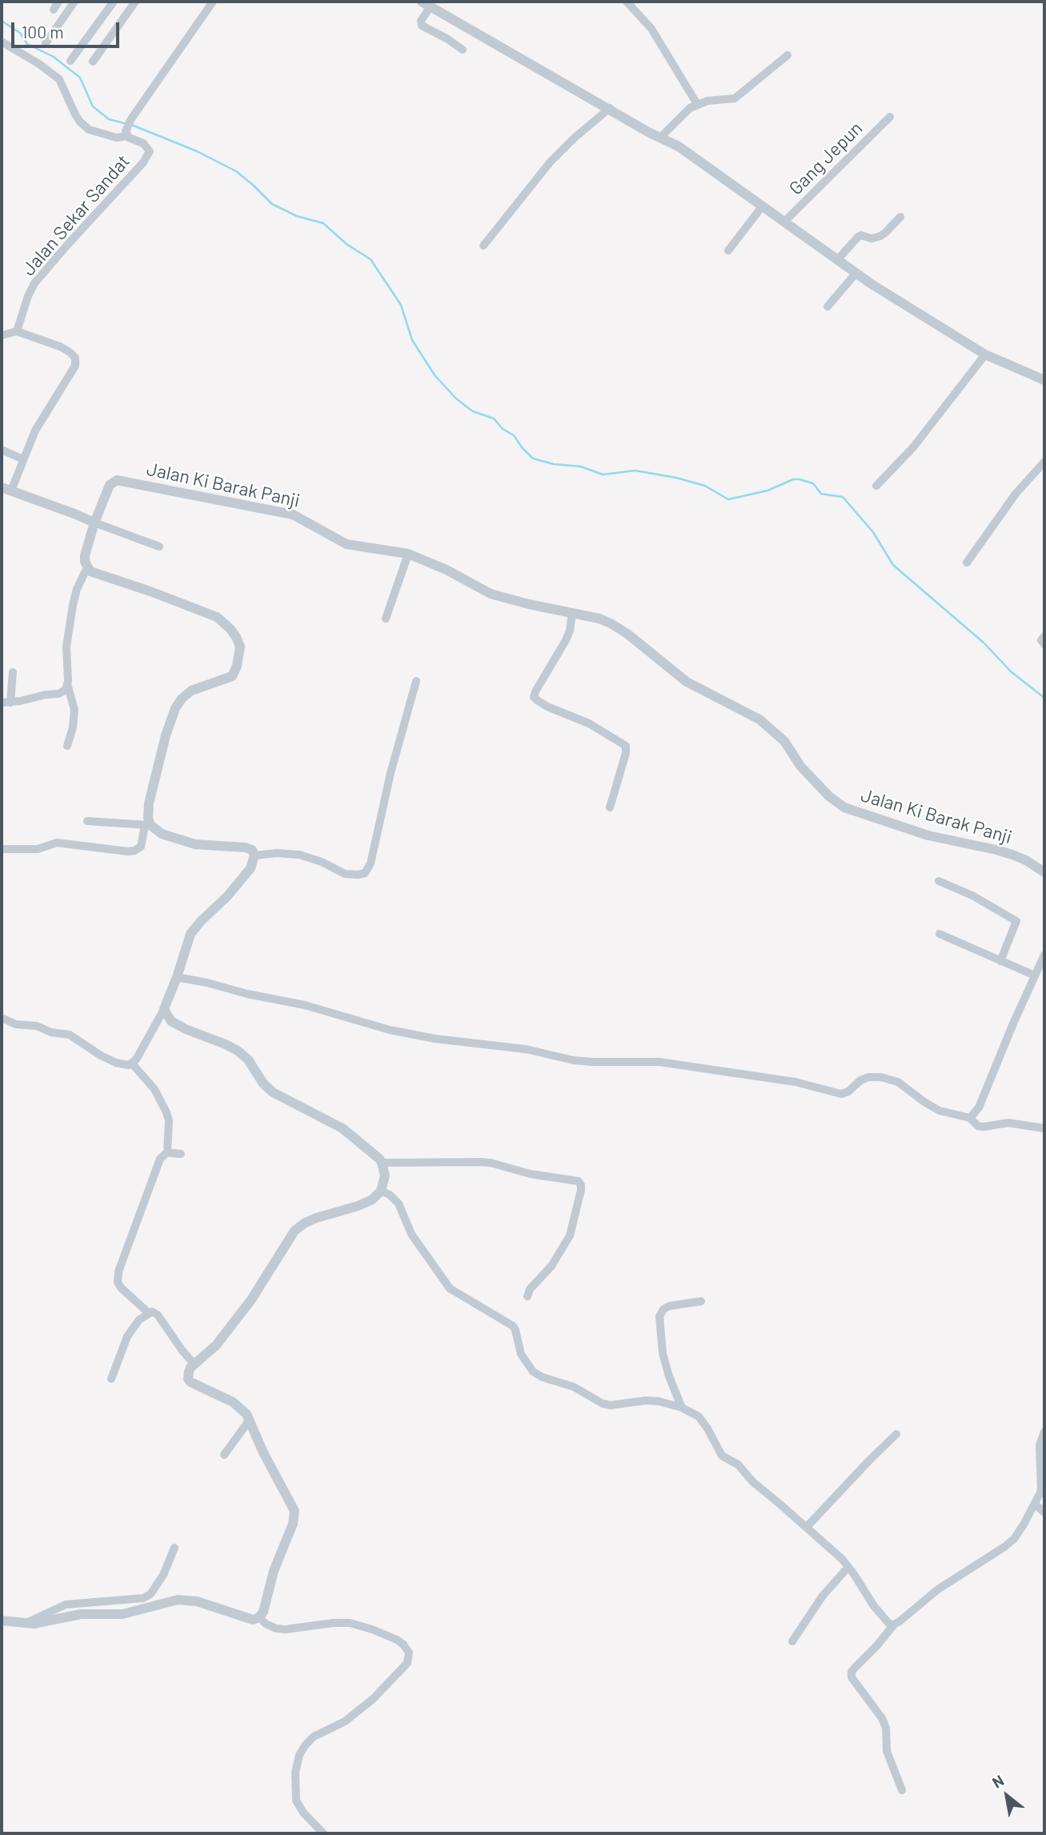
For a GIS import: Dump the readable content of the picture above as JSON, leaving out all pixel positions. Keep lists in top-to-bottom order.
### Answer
{
  "streets": {
    "street": ["Gang Jepun", "Jalan Sekar Sandat", "Jalan Ki Barak Panji"]
  },
  "scale_bar": "100 m",
  "north": "top left"
}
